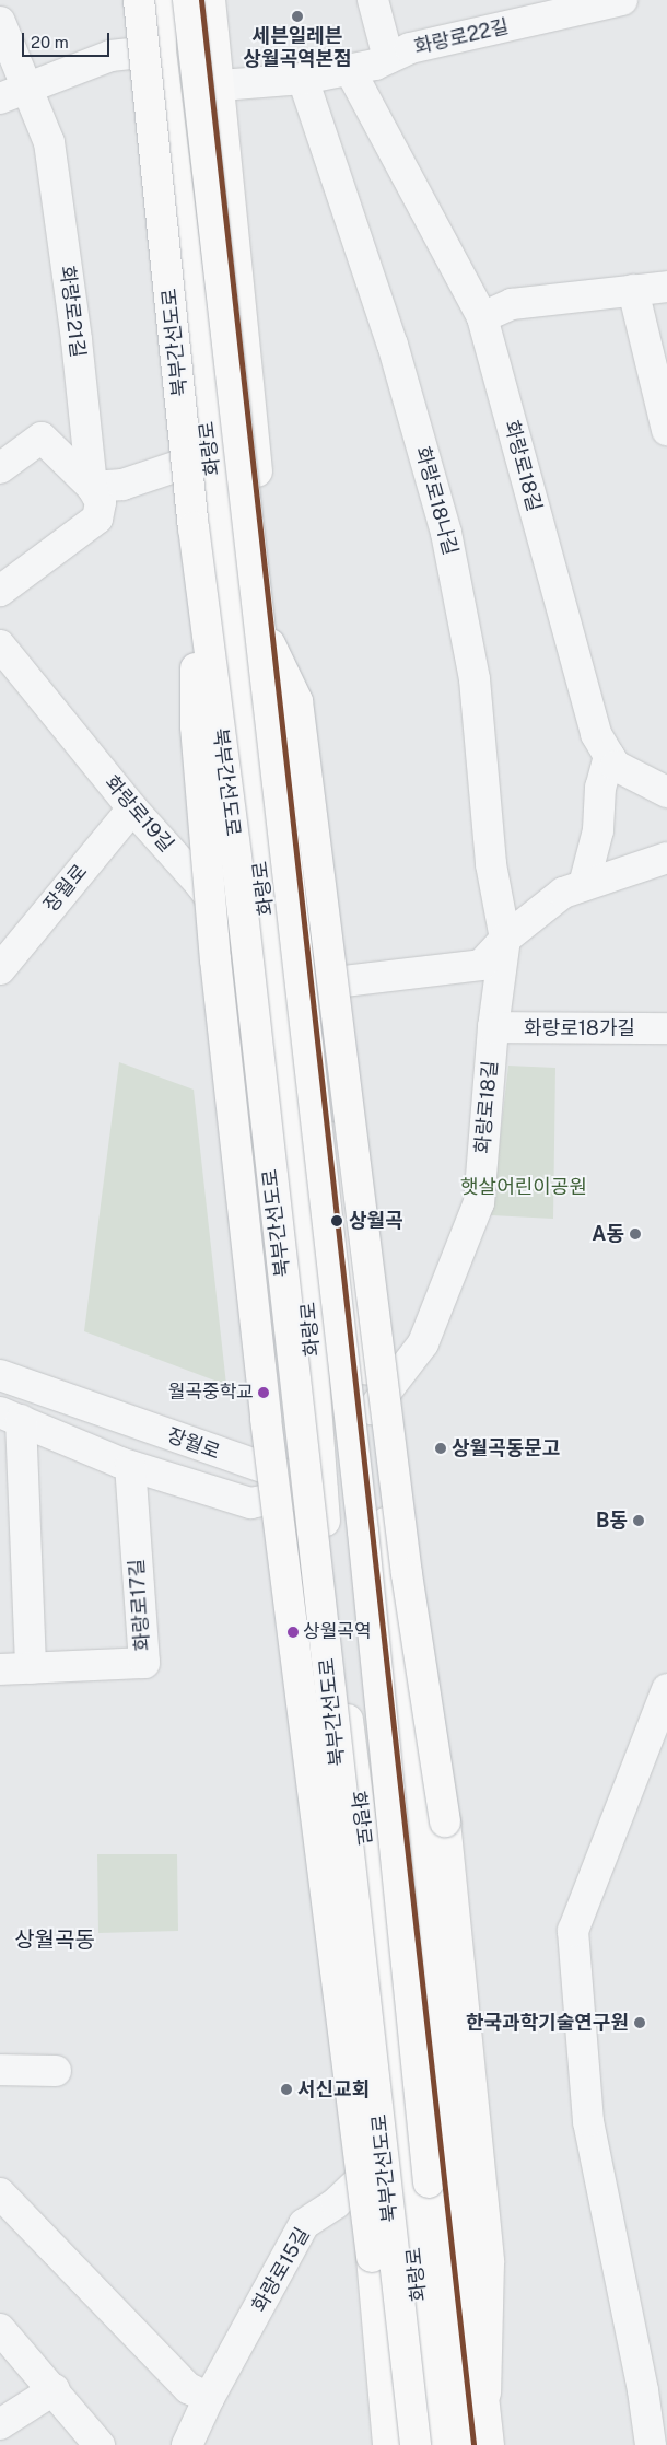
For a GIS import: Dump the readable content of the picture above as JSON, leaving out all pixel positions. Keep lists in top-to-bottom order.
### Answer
{
  "streets": {
    "main road": ["북부간선도로", "화랑로", "장월로"],
    "street": [
      "화랑로22길",
      "화랑로21길",
      "화랑로18길",
      "화랑로18나길",
      "화랑로19길",
      "화랑로18가길",
      "화랑로17길",
      "화랑로15길"
    ]
  },
  "crossings": [
    ["화랑로22길", "화랑로"],
    ["화랑로22길", "화랑로18길"],
    ["화랑로22길", "화랑로18나길"],
    ["화랑로", "화랑로18길"],
    ["화랑로", "화랑로19길"],
    ["화랑로", "장월로"],
    ["화랑로", "화랑로15길"],
    ["화랑로18길", "화랑로18나길"],
    ["화랑로18길", "화랑로18가길"],
    ["화랑로19길", "장월로"]
  ],
  "districts": ["상월곡동"],
  "parks": ["햇살어린이공원"],
  "places": [
    "세븐일레븐 상월곡역본점",
    "상월곡",
    "A동",
    "월곡중학교",
    "상월곡동문고",
    "B동",
    "상월곡역",
    "한국과학기술연구원",
    "서신교회"
  ],
  "scale_bar": "20 m"
}
